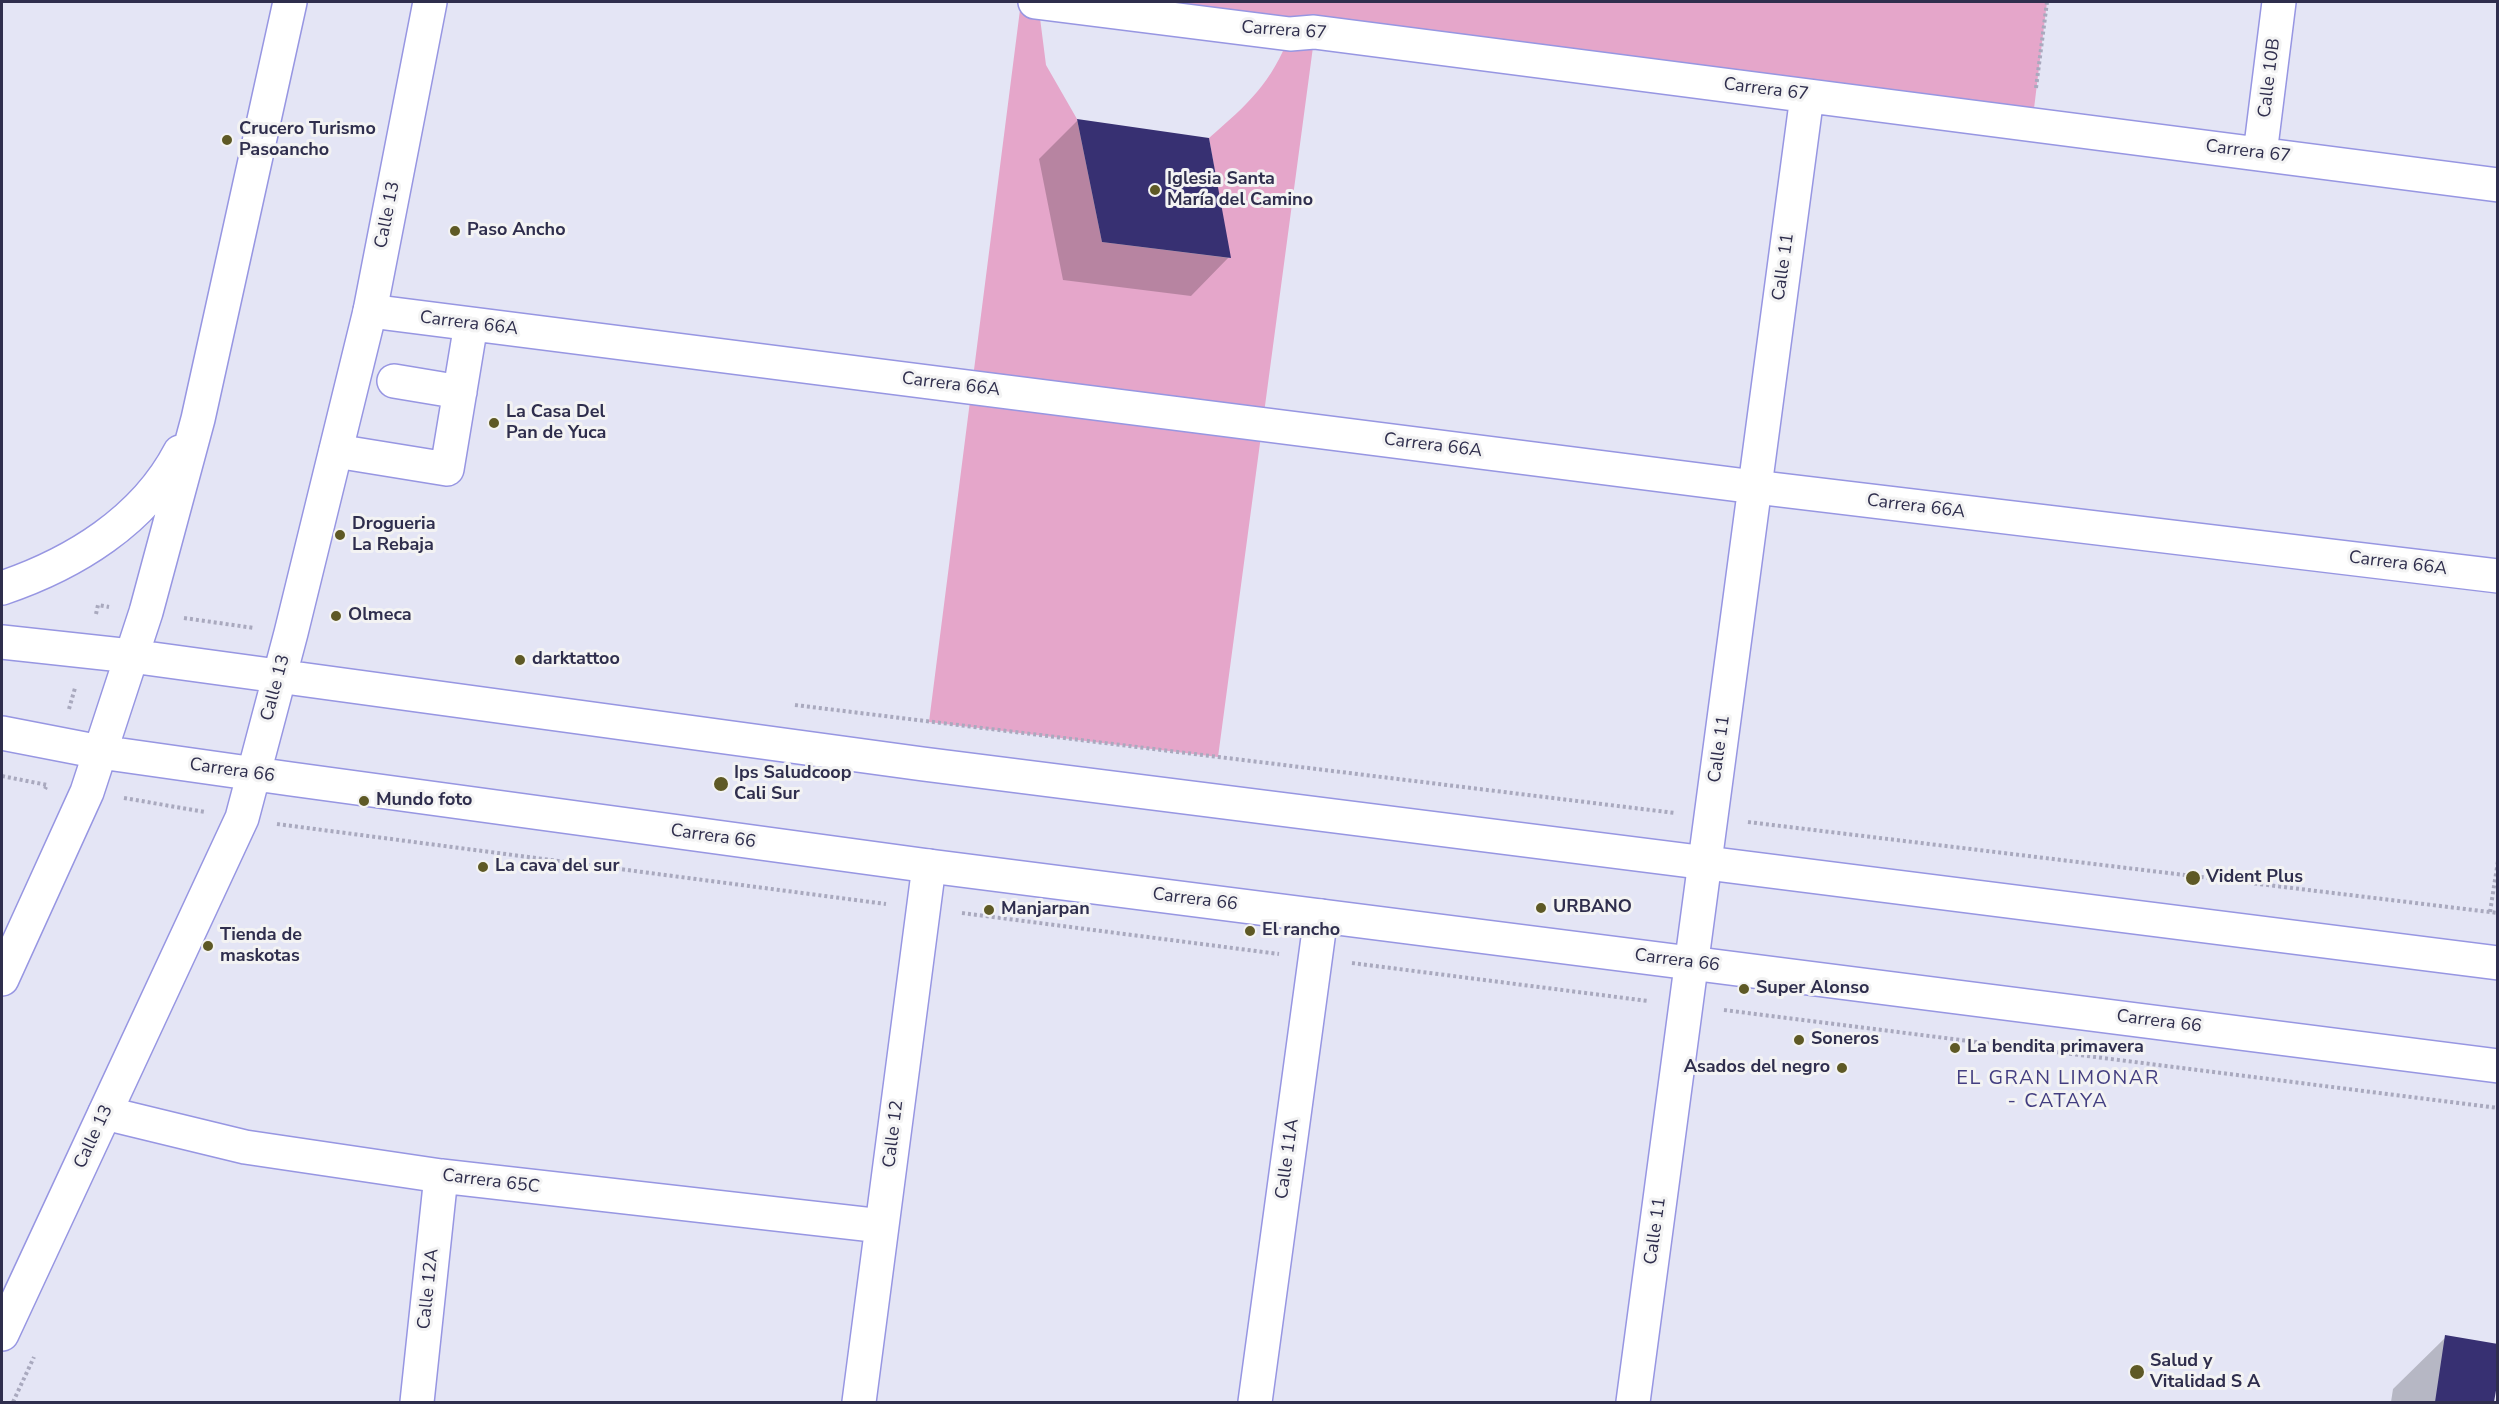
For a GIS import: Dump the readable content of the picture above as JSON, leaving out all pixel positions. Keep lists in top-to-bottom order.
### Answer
{
  "streets": {
    "main road": [
      "Carrera 67",
      "Calle 10B",
      "Calle 13",
      "Calle 11",
      "Carrera 66A",
      "Carrera 66",
      "Calle 12",
      "Calle 11A",
      "Carrera 65C",
      "Calle 12A"
    ]
  },
  "crossings": [
    ["Carrera 67", "Calle 10B"],
    ["Carrera 67", "Calle 11"],
    ["Calle 13", "Carrera 66A"],
    ["Calle 13", "Carrera 66"],
    ["Calle 13", "Carrera 65C"],
    ["Calle 11", "Carrera 66A"],
    ["Calle 11", "Carrera 66"],
    ["Carrera 66", "Calle 12"],
    ["Carrera 66", "Calle 11A"],
    ["Calle 12", "Carrera 65C"],
    ["Carrera 65C", "Calle 12A"]
  ],
  "districts": ["EL GRAN LIMONAR - CATAYA"],
  "places": [
    "Crucero Turismo Pasoancho",
    "Iglesia Santa María del Camino",
    "Paso Ancho",
    "La Casa Del Pan de Yuca",
    "Drogueria La Rebaja",
    "Olmeca",
    "darktattoo",
    "Ips Saludcoop Cali Sur",
    "Mundo foto",
    "La cava del sur",
    "Vident Plus",
    "URBANO",
    "Manjarpan",
    "El rancho",
    "Tienda de maskotas",
    "Super Alonso",
    "Soneros",
    "La bendita primavera",
    "Asados del negro",
    "Salud y Vitalidad S A"
  ]
}
